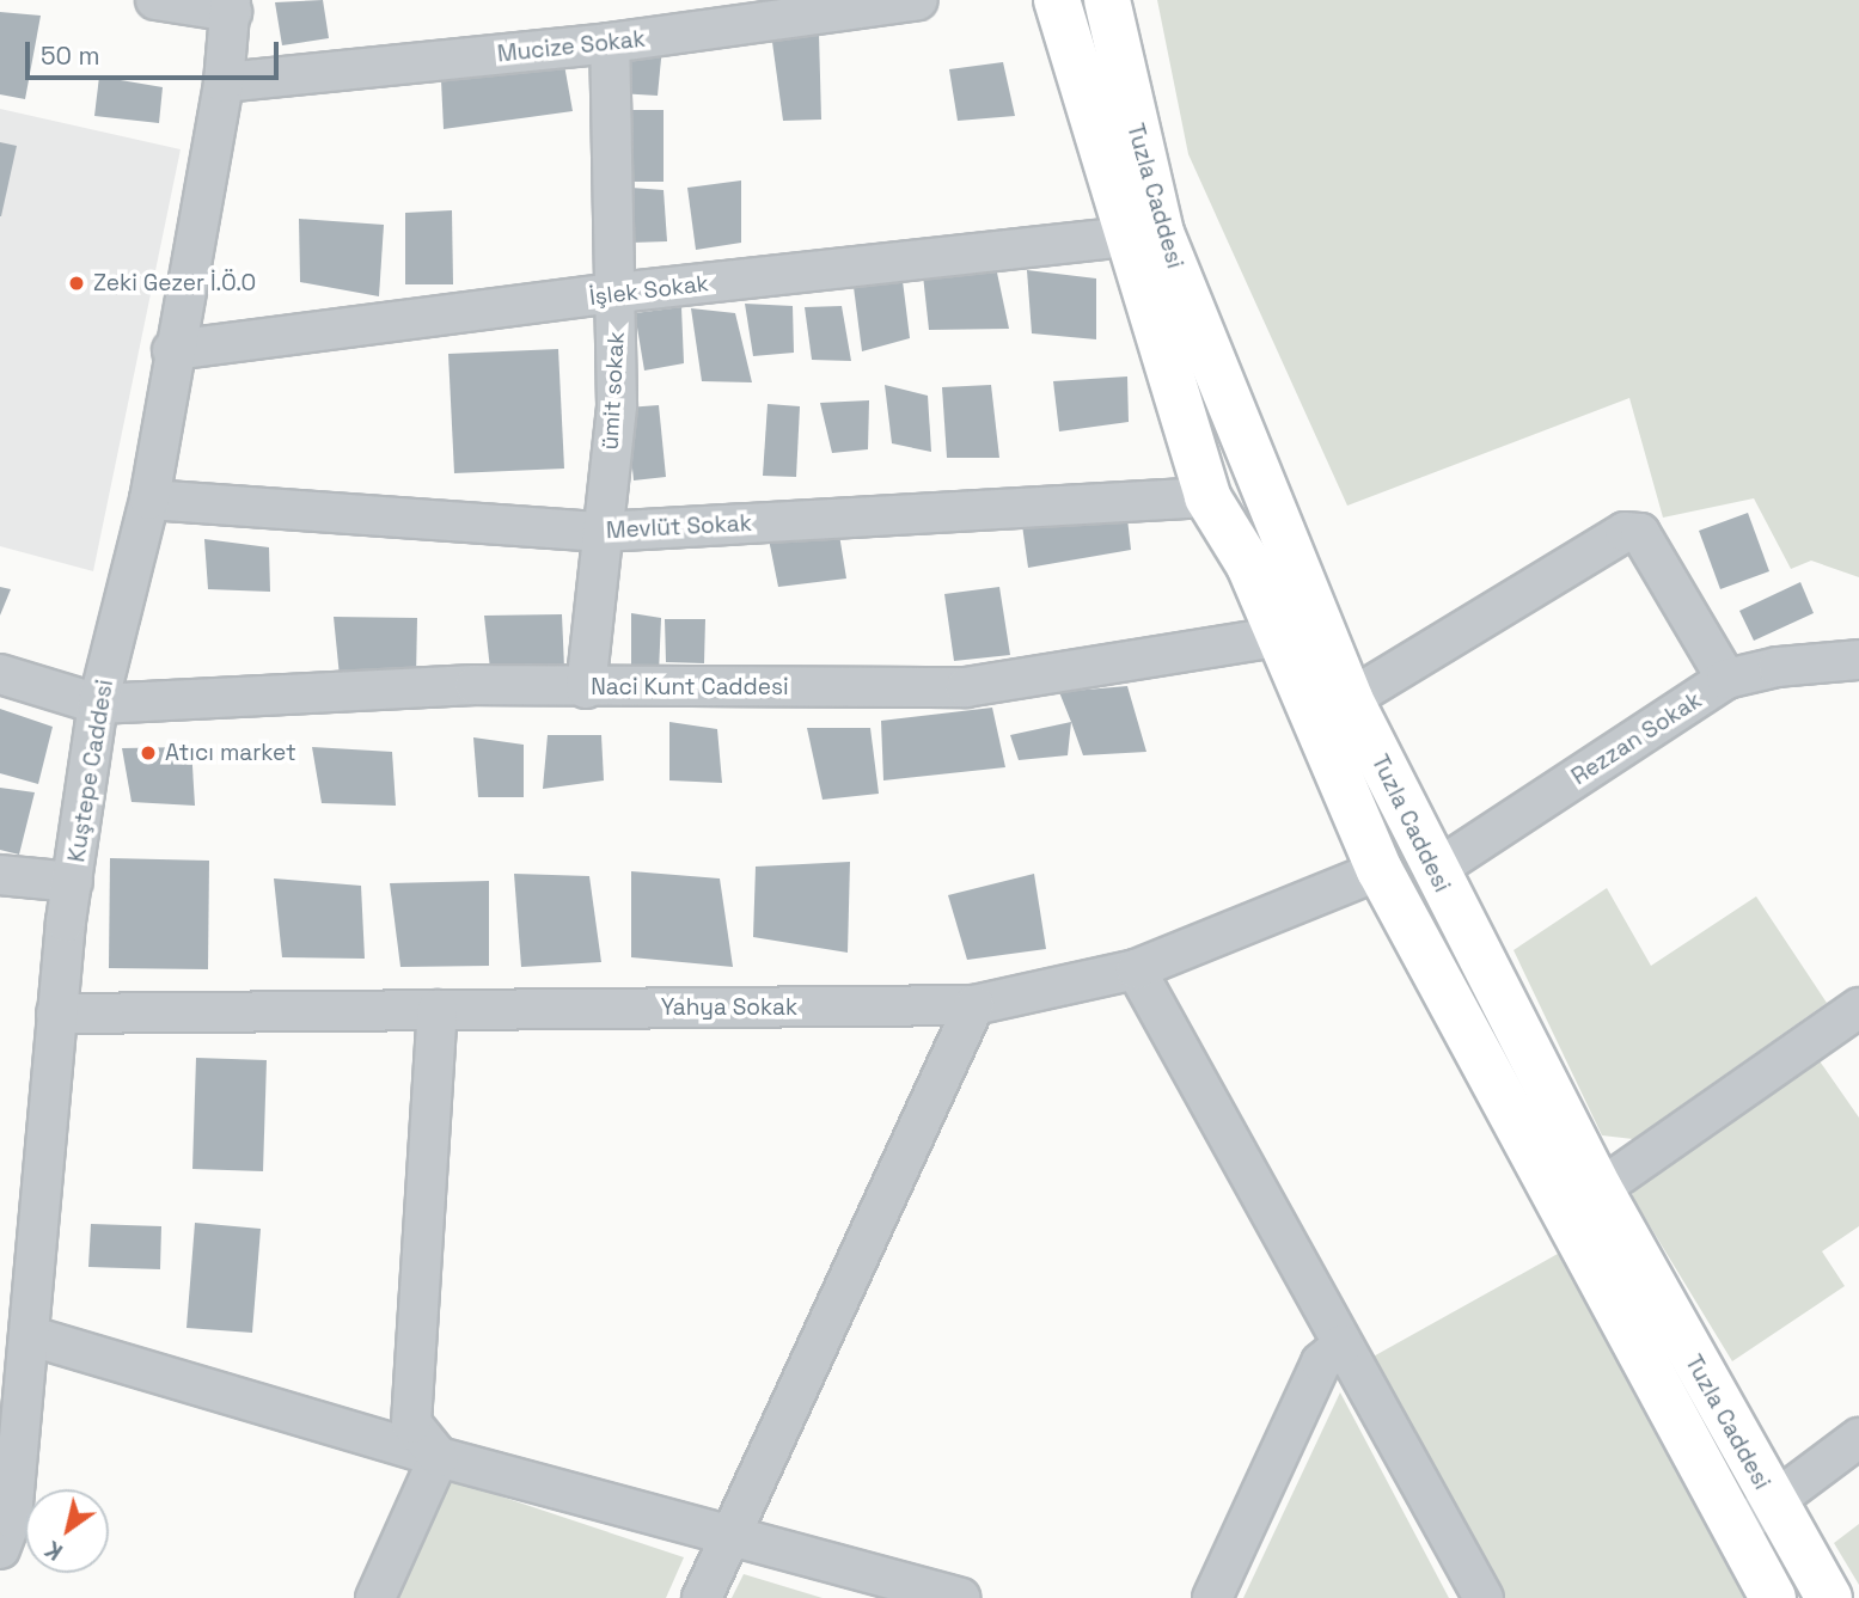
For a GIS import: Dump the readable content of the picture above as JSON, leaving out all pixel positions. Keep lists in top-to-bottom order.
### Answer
{
  "streets": {
    "main road": ["Tuzla Caddesi"],
    "street": [
      "Mucize Sokak",
      "İşlek Sokak",
      "ümit sokak",
      "Mevlüt Sokak",
      "Naci Kunt Caddesi",
      "Rezzan Sokak",
      "Kuştepe Caddesi",
      "Yahya Sokak"
    ]
  },
  "crossings": [
    ["Mucize Sokak", "ümit sokak"],
    ["Mucize Sokak", "Kuştepe Caddesi"],
    ["Tuzla Caddesi", "İşlek Sokak"],
    ["Tuzla Caddesi", "Mevlüt Sokak"],
    ["Tuzla Caddesi", "Naci Kunt Caddesi"],
    ["Tuzla Caddesi", "Rezzan Sokak"],
    ["Tuzla Caddesi", "Yahya Sokak"],
    ["İşlek Sokak", "ümit sokak"],
    ["İşlek Sokak", "Kuştepe Caddesi"],
    ["ümit sokak", "Mevlüt Sokak"],
    ["ümit sokak", "Naci Kunt Caddesi"],
    ["Mevlüt Sokak", "Kuştepe Caddesi"],
    ["Naci Kunt Caddesi", "Kuştepe Caddesi"],
    ["Kuştepe Caddesi", "Yahya Sokak"]
  ],
  "places": ["Zeki Gezer İ.Ö.O", "Atıcı market"],
  "scale_bar": "50 m",
  "north": "bottom left"
}
